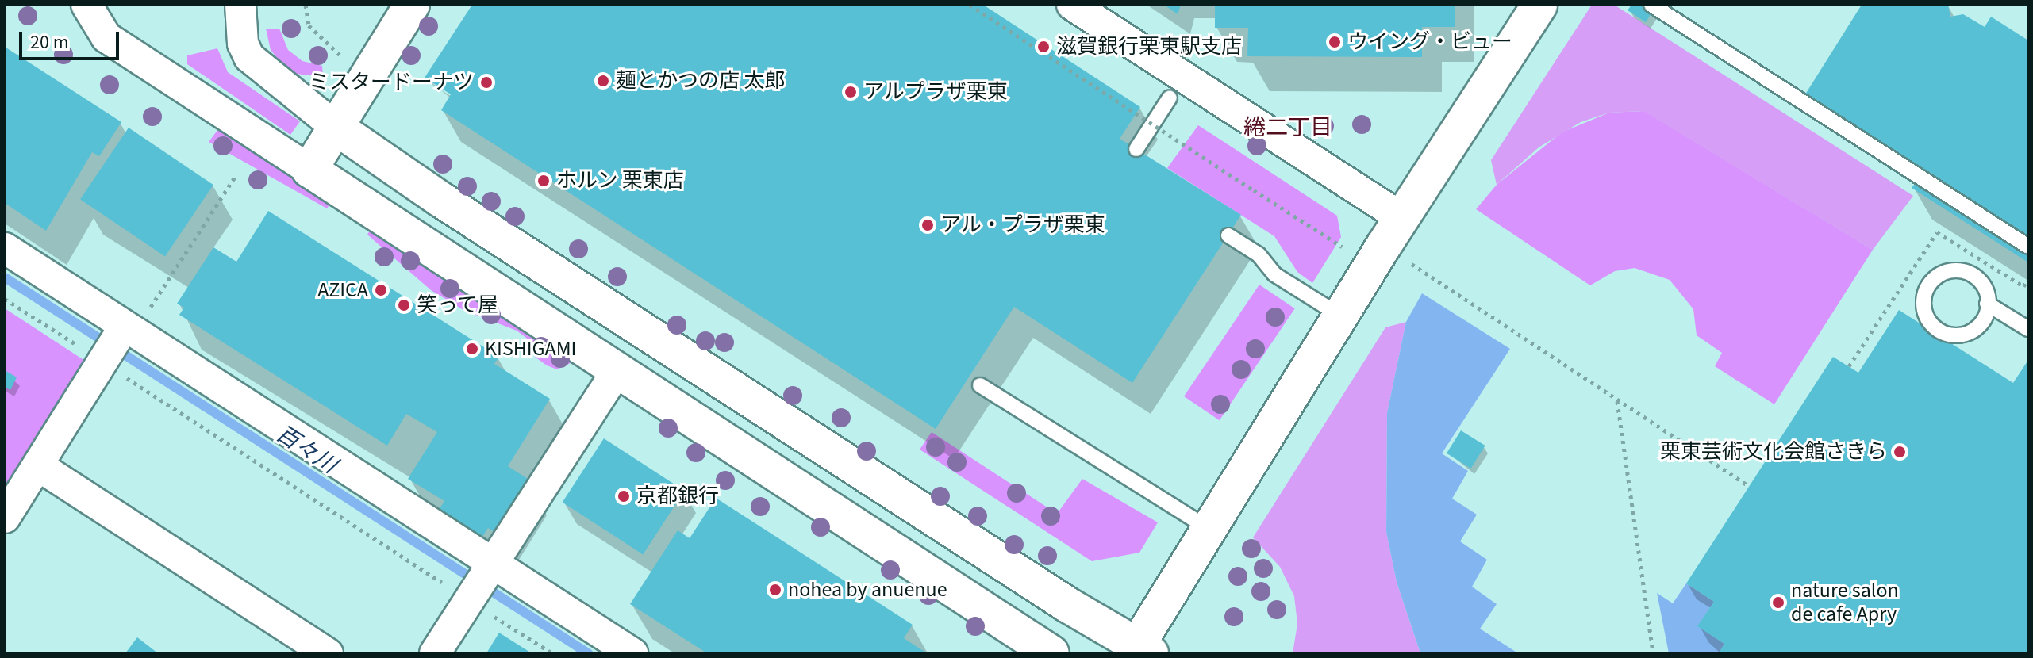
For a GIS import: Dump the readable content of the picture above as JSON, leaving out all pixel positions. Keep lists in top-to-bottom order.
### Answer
{
  "districts": ["綣二丁目"],
  "water": ["百々川"],
  "places": [
    "ウイング・ビュー",
    "滋賀銀行栗東駅支店",
    "麺とかつの店 太郎",
    "ミスタードーナツ",
    "アルプラザ栗東",
    "ホルン 栗東店",
    "アル・プラザ栗東",
    "AZICA",
    "笑って屋",
    "KISHIGAMI",
    "栗東芸術文化会館さきら",
    "京都銀行",
    "nohea by anuenue",
    "nature salon de cafe Apry"
  ],
  "scale_bar": "20 m"
}
